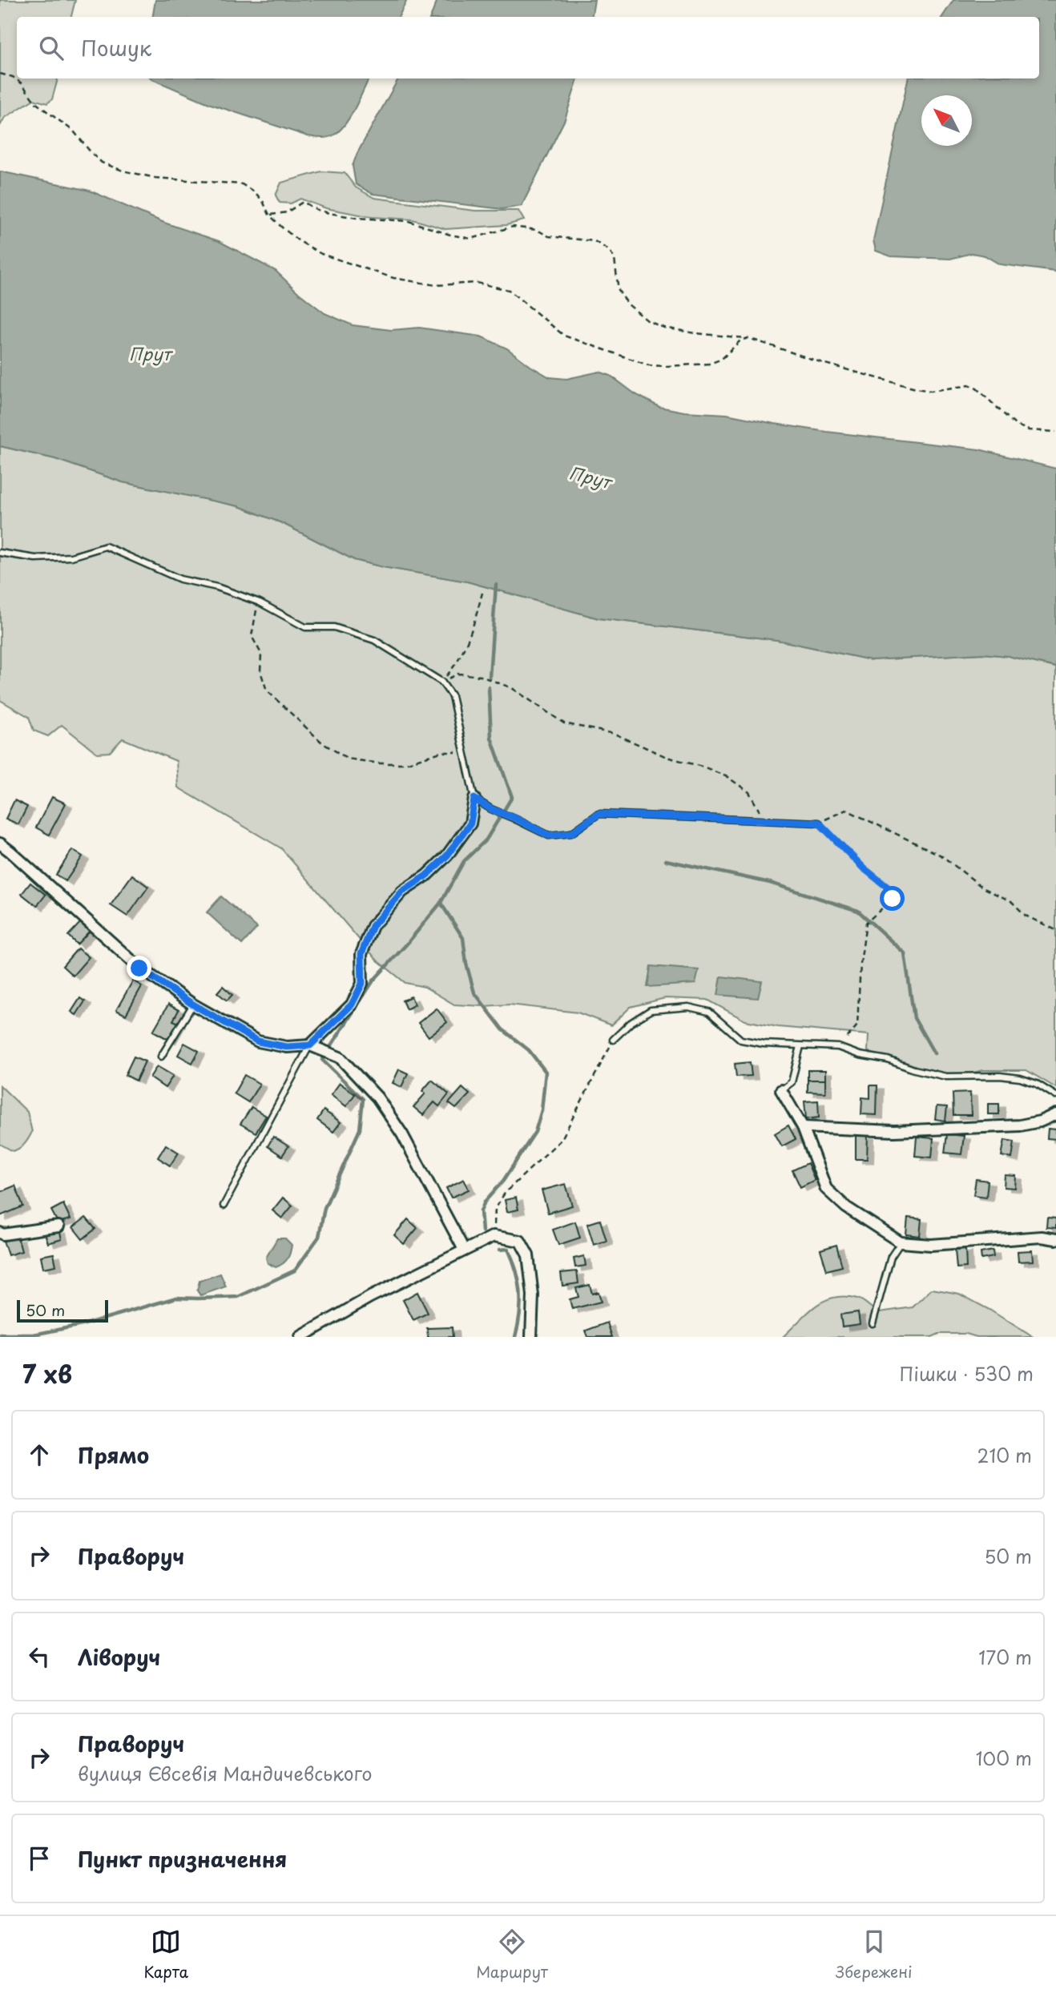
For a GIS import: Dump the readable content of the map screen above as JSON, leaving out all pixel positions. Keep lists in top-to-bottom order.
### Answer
{
  "water": ["Прут"],
  "scale_bar": "50 m",
  "north": "top left",
  "page": {
    "search": "Пошук",
    "scale": "50 m",
    "heading": ["7 хв", "Пішки · 530 m"],
    "list": [
      ["Прямо", "210 m"],
      ["Праворуч", "50 m"],
      ["Ліворуч", "170 m"],
      ["Праворуч", "вулиця Євсевія Мандичевського", "100 m"],
      "Пункт призначення"
    ],
    "nav": ["Карта", "Маршрут", "Збережені"]
  }
}
